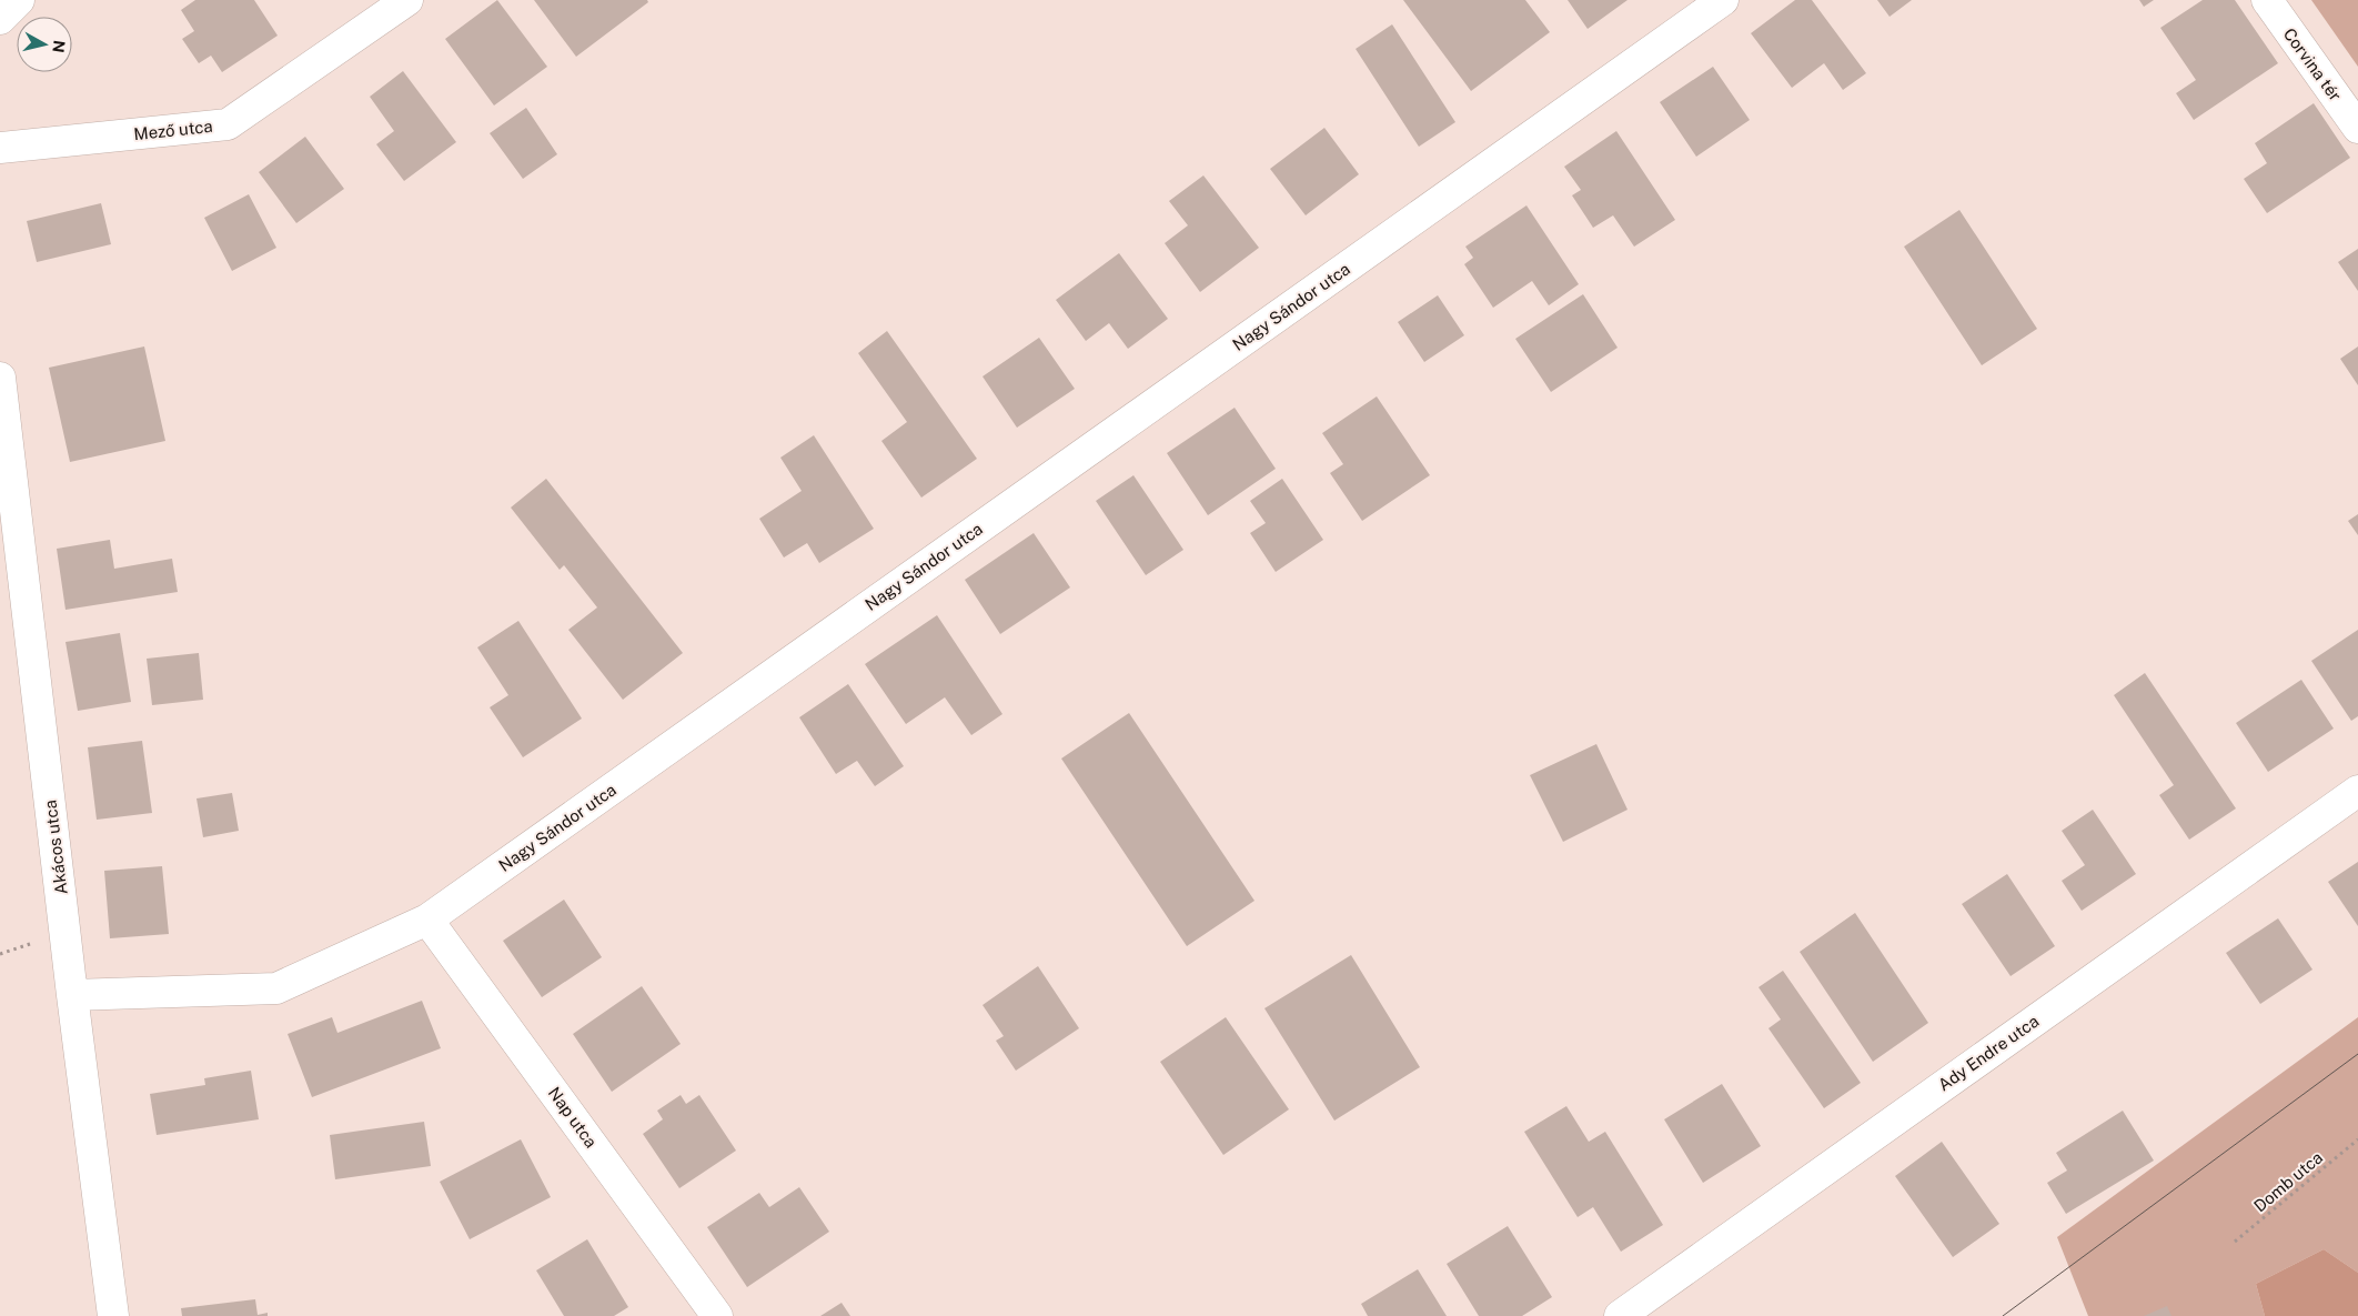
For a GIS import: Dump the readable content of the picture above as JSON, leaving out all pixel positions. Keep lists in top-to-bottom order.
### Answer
{
  "streets": {
    "street": [
      "Corvina tér",
      "Mező utca",
      "Nagy Sándor utca",
      "Akácos utca",
      "Ady Endre utca",
      "Nap utca"
    ],
    "path": ["Domb utca"]
  },
  "crossings": [
    ["Nagy Sándor utca", "Akácos utca"],
    ["Nagy Sándor utca", "Nap utca"]
  ],
  "north": "right"
}
